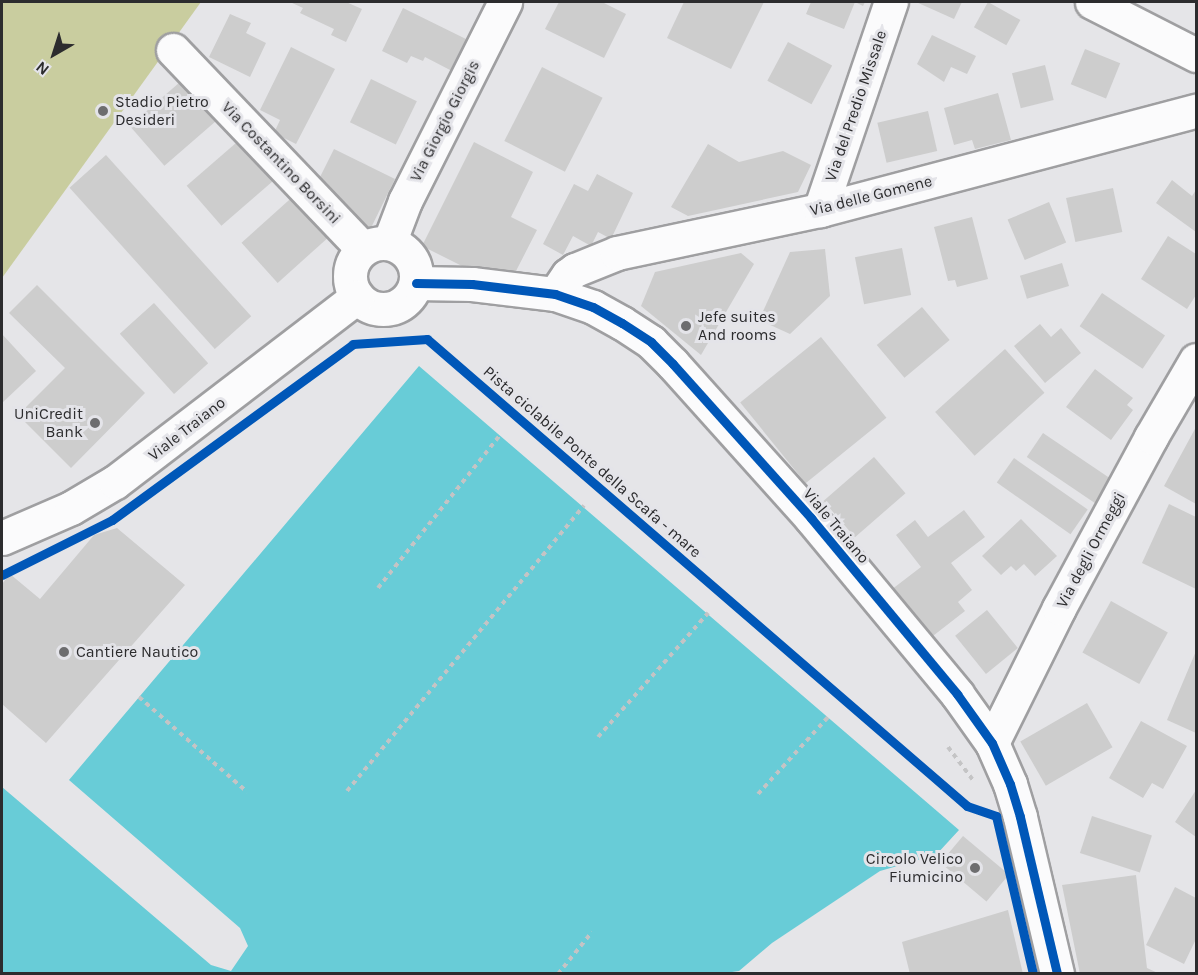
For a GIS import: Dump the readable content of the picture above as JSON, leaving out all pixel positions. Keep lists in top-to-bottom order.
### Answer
{
  "streets": {
    "street": [
      "Via del Predio Missale",
      "Via Giorgio Giorgis",
      "Via Costantino Borsini",
      "Via delle Gomene",
      "Viale Traiano",
      "Via degli Ormeggi"
    ],
    "cycle path": ["Pista ciclabile Ponte della Scafa - mare"]
  },
  "crossings": [
    ["Via del Predio Missale", "Via delle Gomene"],
    ["Via Giorgio Giorgis", "Via Costantino Borsini"],
    ["Via Giorgio Giorgis", "Viale Traiano"],
    ["Via Costantino Borsini", "Viale Traiano"],
    ["Via delle Gomene", "Viale Traiano"],
    ["Viale Traiano", "Via degli Ormeggi"]
  ],
  "places": [
    "Stadio Pietro Desideri",
    "Jefe suites And rooms",
    "UniCredit Bank",
    "Cantiere Nautico",
    "Circolo Velico Fiumicino"
  ],
  "north": "bottom left"
}
